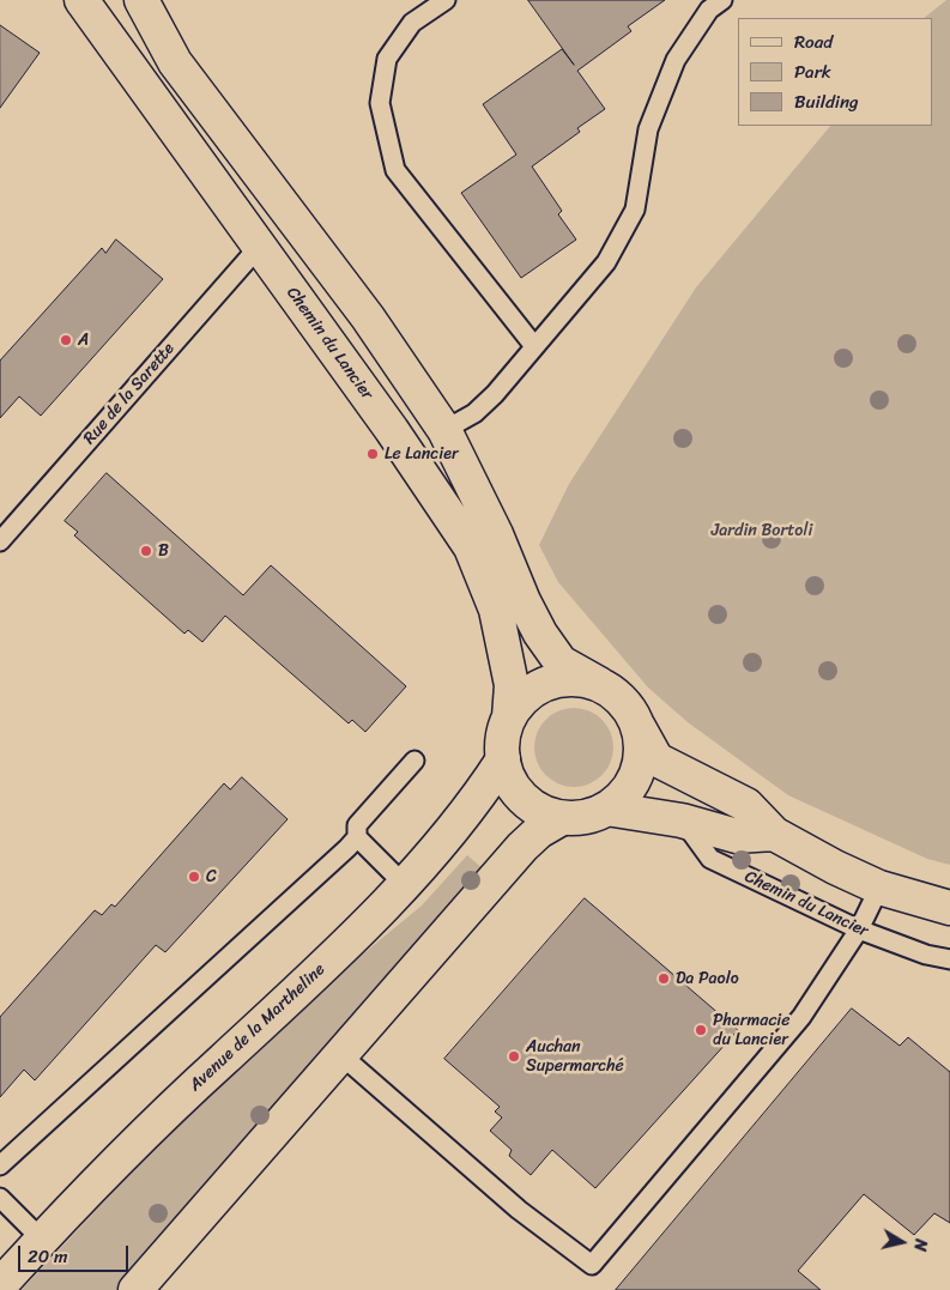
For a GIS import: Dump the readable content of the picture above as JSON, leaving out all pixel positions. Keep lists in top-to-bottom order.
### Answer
{
  "streets": {
    "street": ["Chemin du Lancier", "Avenue de la Martheline"],
    "lane": ["Rue de la Sarette"]
  },
  "crossings": [
    ["Chemin du Lancier", "Rue de la Sarette"],
    ["Chemin du Lancier", "Avenue de la Martheline"]
  ],
  "parks": ["Jardin Bortoli"],
  "places": [
    "A",
    "Le Lancier",
    "B",
    "C",
    "Da Paolo",
    "Pharmacie du Lancier",
    "Auchan Supermarché"
  ],
  "legend": ["Road", "Park", "Building"],
  "scale_bar": "20 m",
  "north": "right"
}
